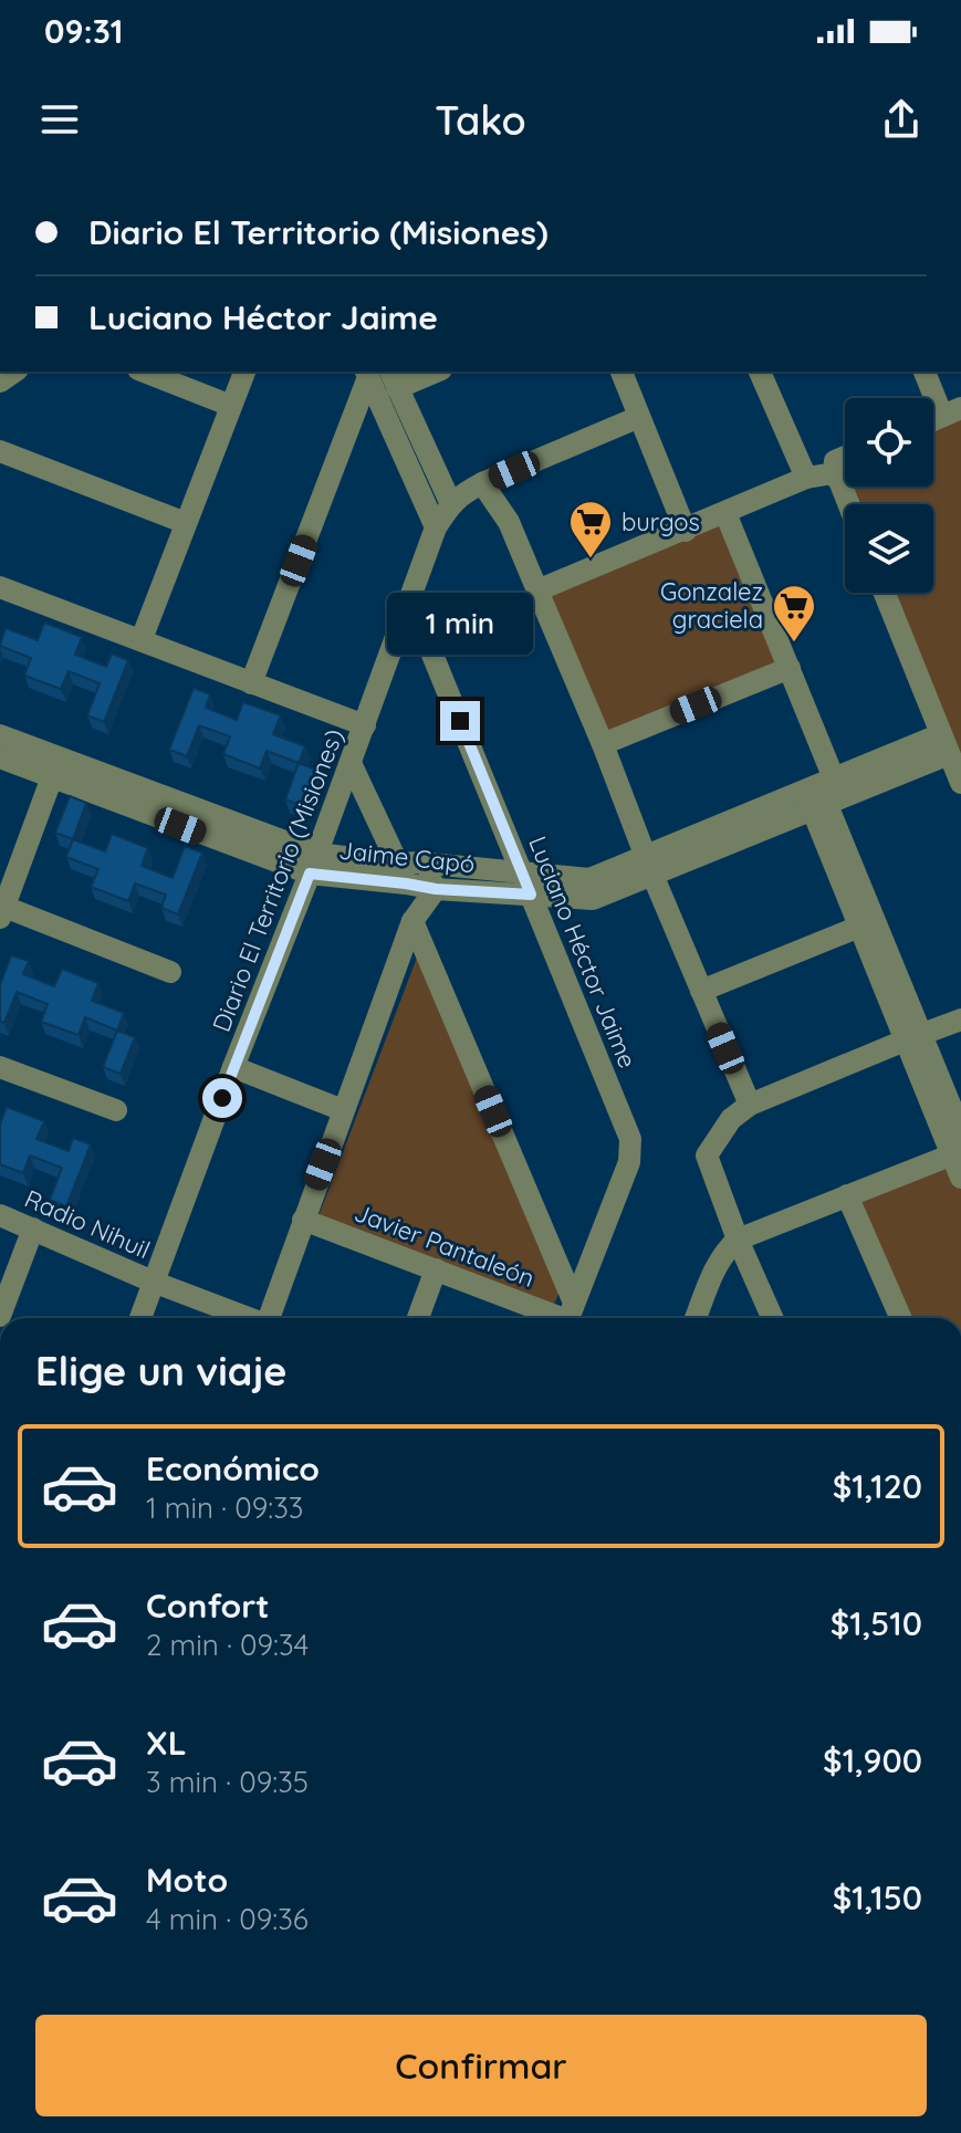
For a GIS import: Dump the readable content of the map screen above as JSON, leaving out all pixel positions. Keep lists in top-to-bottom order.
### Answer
{
  "streets": {
    "street": [
      "Jaime Capó",
      "Diario El Territorio (Misiones)",
      "Luciano Héctor Jaime",
      "Radio Nihuil",
      "Javier Pantaleón"
    ]
  },
  "crossings": [
    ["Jaime Capó", "Diario El Territorio (Misiones)"],
    ["Jaime Capó", "Luciano Héctor Jaime"],
    ["Diario El Territorio (Misiones)", "Luciano Héctor Jaime"],
    ["Diario El Territorio (Misiones)", "Radio Nihuil"],
    ["Luciano Héctor Jaime", "Javier Pantaleón"]
  ],
  "places": {
    "supermarket": ["burgos", "Gonzalez graciela"]
  },
  "page": {
    "status": "09:31",
    "header": "Tako",
    "banner": ["Diario El Territorio (Misiones)", "Luciano Héctor Jaime"],
    "bubble": "1 min",
    "heading": "Elige un viaje",
    "list": [
      {
        "name": "Económico",
        "note": "1 min · 09:33",
        "value": "$1,120"
      },
      {
        "name": "Confort",
        "note": "2 min · 09:34",
        "value": "$1,510"
      },
      {
        "name": "XL",
        "note": "3 min · 09:35",
        "value": "$1,900"
      },
      {
        "name": "Moto",
        "note": "4 min · 09:36",
        "value": "$1,150"
      }
    ],
    "buttons": "Confirmar"
  }
}
